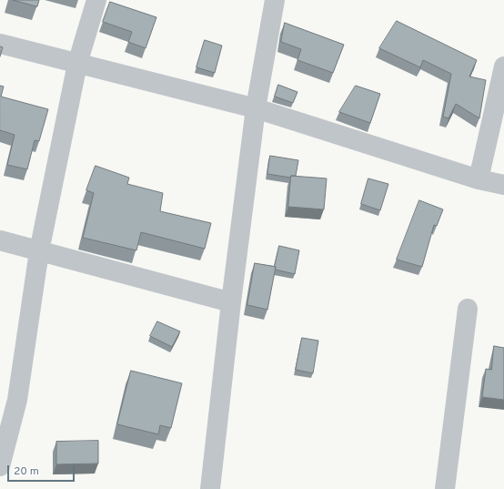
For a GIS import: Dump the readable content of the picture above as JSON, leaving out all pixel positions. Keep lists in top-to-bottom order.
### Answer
{
  "scale_bar": "20 m"
}
